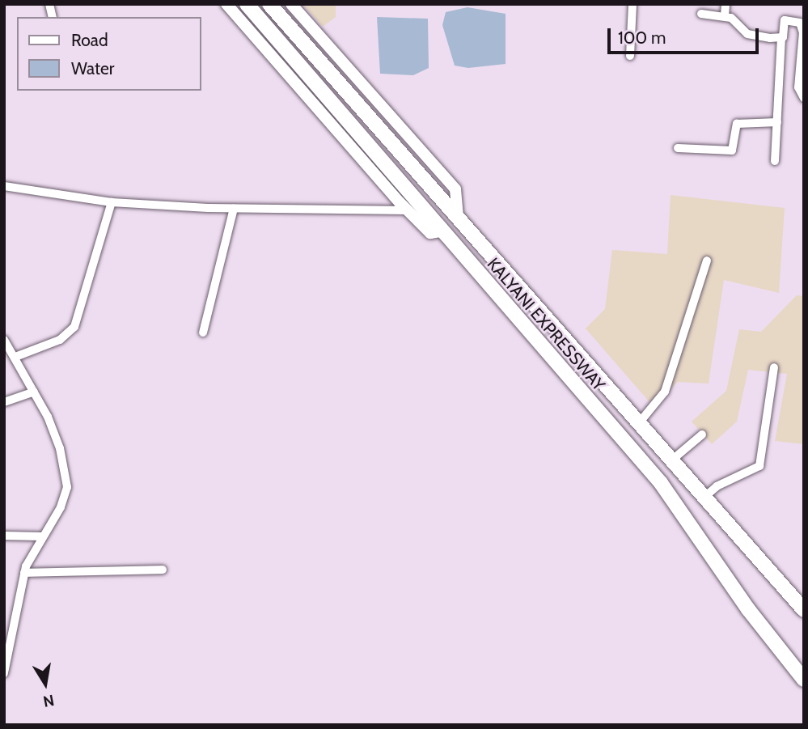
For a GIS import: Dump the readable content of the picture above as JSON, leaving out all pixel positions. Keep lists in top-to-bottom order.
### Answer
{
  "streets": {
    "highway": ["KALYANI EXPRESSWAY"]
  },
  "legend": ["Road", "Water"],
  "scale_bar": "100 m",
  "north": "bottom"
}
